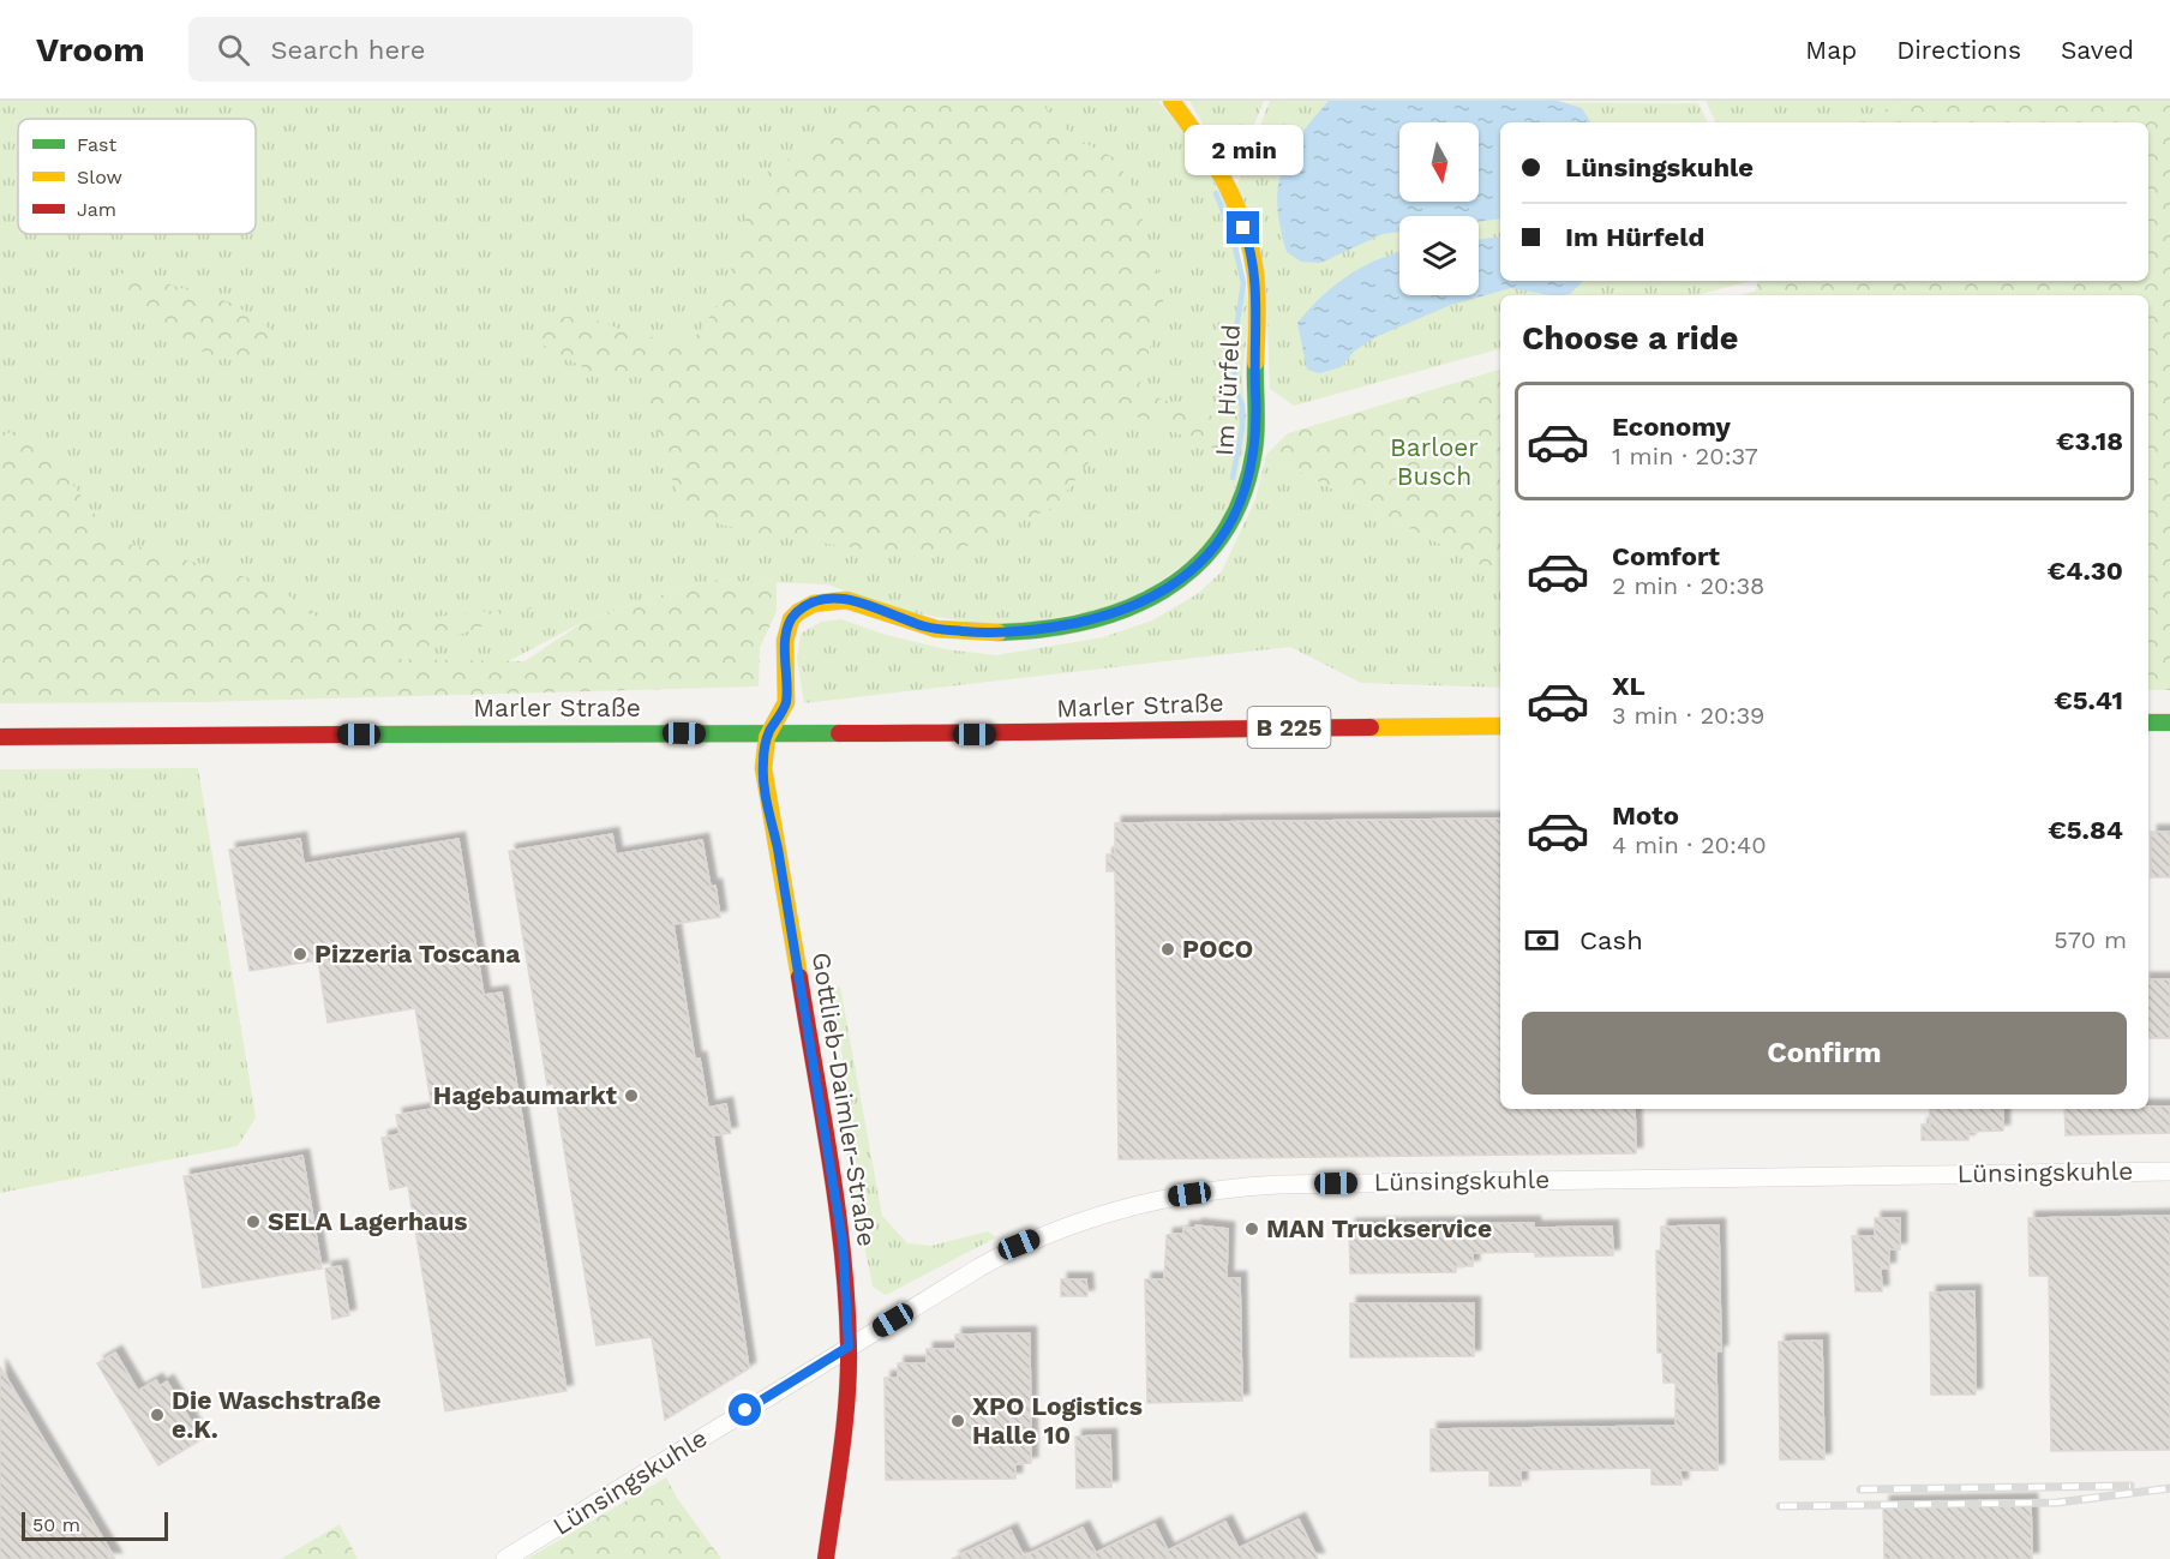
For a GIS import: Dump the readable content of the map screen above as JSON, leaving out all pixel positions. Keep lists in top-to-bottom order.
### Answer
{
  "streets": {
    "street": [
      "Im Hürfeld",
      "Marler Straße",
      "B 225",
      "Gottlieb-Daimler-Straße",
      "Lünsingskuhle"
    ]
  },
  "crossings": [
    ["Im Hürfeld", "Marler Straße"],
    ["Im Hürfeld", "Gottlieb-Daimler-Straße"],
    ["Marler Straße", "Gottlieb-Daimler-Straße"],
    ["Gottlieb-Daimler-Straße", "Lünsingskuhle"]
  ],
  "parks": ["Barloer Busch"],
  "places": [
    "POCO",
    "Pizzeria Toscana",
    "Hagebaumarkt",
    "SELA Lagerhaus",
    "MAN Truckservice",
    "Die Waschstraße e.K.",
    "XPO Logistics Halle 10"
  ],
  "legend": ["Fast", "Slow", "Jam"],
  "scale_bar": "50 m",
  "north": "bottom",
  "page": {
    "header": "Vroom",
    "search": "Search here",
    "nav": ["Map", "Directions", "Saved"],
    "banner": ["Lünsingskuhle", "Im Hürfeld"],
    "bubble": "2 min",
    "heading": "Choose a ride",
    "list": [
      {
        "name": "Economy",
        "note": "1 min · 20:37",
        "value": "€3.18"
      },
      {
        "name": "Comfort",
        "note": "2 min · 20:38",
        "value": "€4.30"
      },
      {
        "name": "XL",
        "note": "3 min · 20:39",
        "value": "€5.41"
      },
      {
        "name": "Moto",
        "note": "4 min · 20:40",
        "value": "€5.84"
      }
    ],
    "pay": ["Cash", "570 m"],
    "buttons": "Confirm",
    "scale": "50 m"
  }
}
